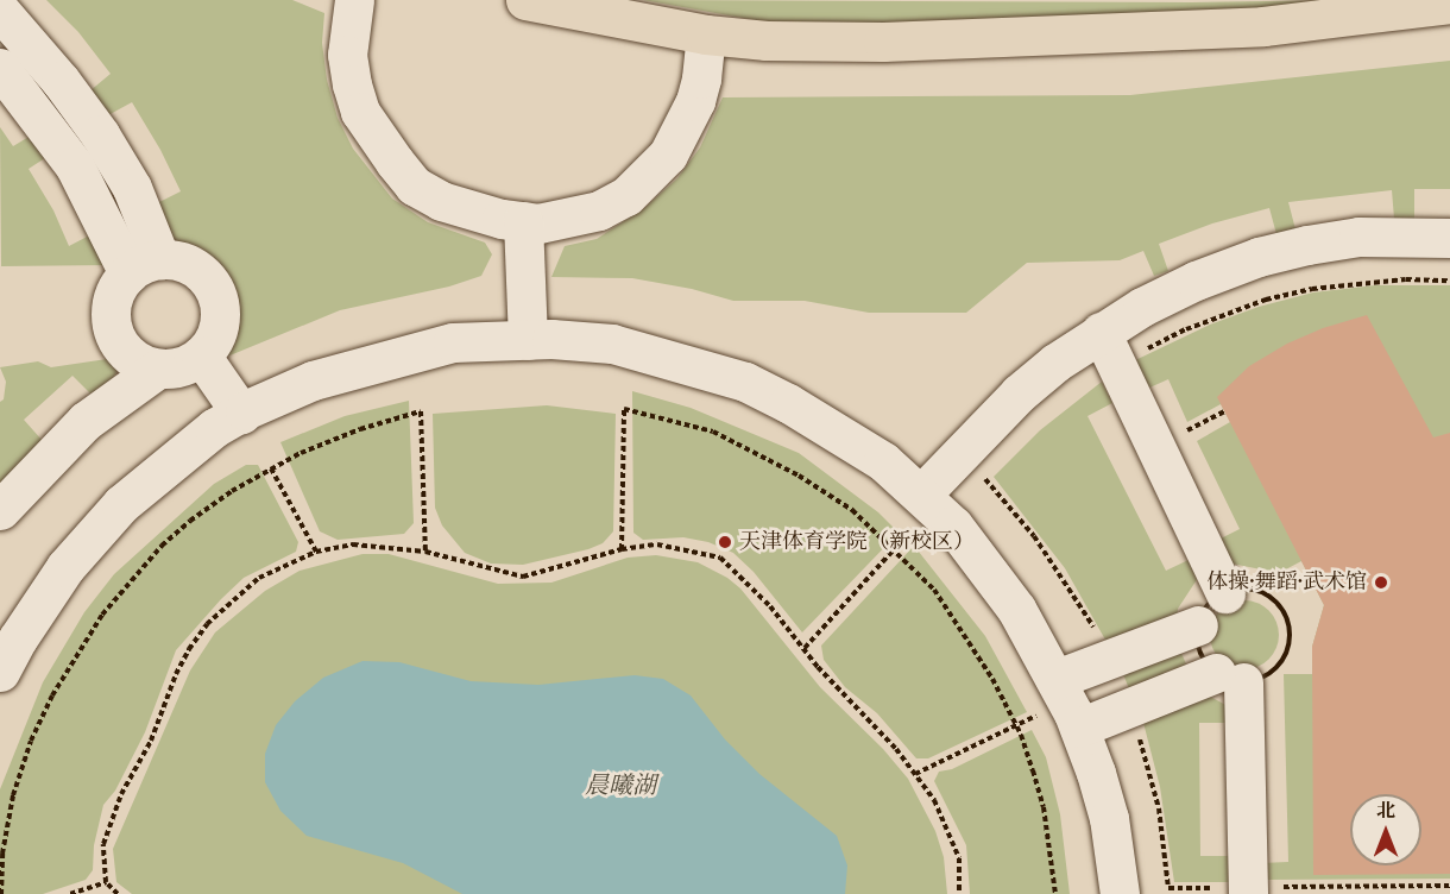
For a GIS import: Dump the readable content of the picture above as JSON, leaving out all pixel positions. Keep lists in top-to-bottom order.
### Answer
{
  "water": ["晨曦湖"],
  "places": ["天津体育学院（新校区）", "体操·舞蹈·武术馆"],
  "north": "top"
}
